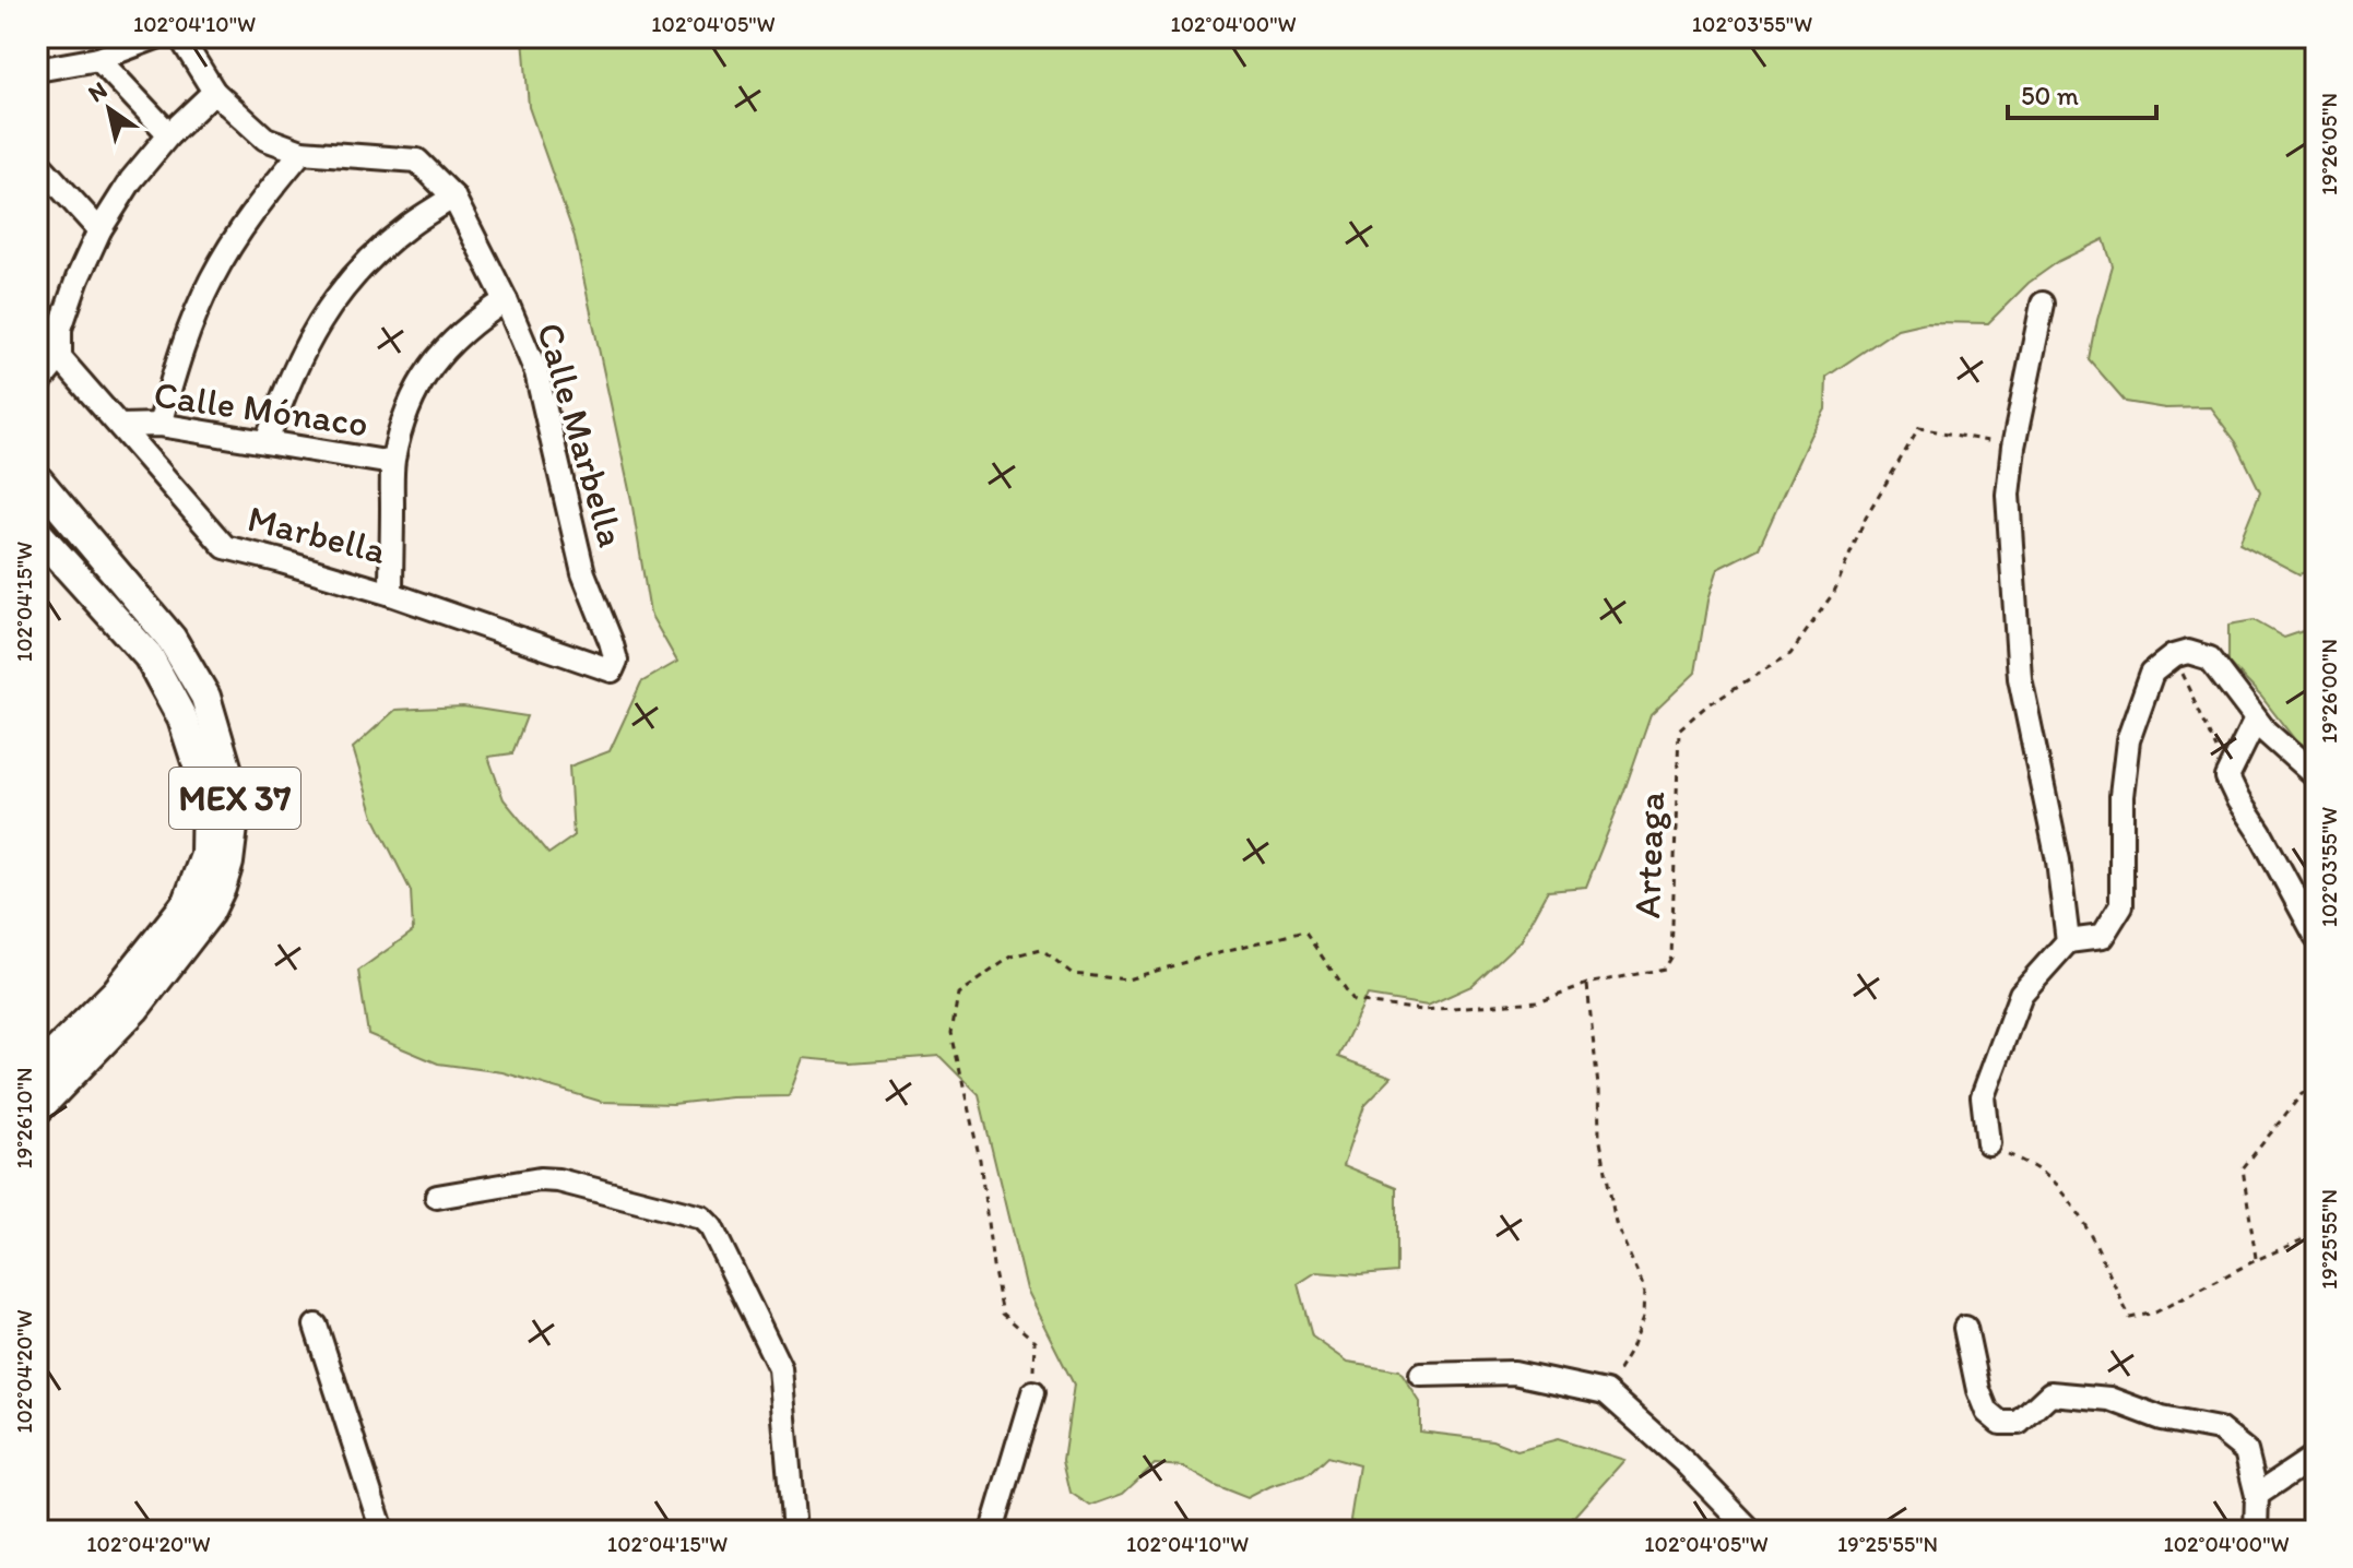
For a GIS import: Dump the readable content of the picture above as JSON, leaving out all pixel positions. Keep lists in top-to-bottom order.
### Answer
{
  "streets": {
    "main road": ["MEX 37"],
    "street": ["Calle Mónaco", "Calle Marbella", "Marbella"],
    "path": ["Arteaga"]
  },
  "crossings": [
    ["Calle Mónaco", "Marbella"],
    ["Calle Marbella", "Marbella"]
  ],
  "scale_bar": "50 m",
  "north": "top left",
  "coordinates": [
    "102°04'10\"W",
    "102°04'05\"W",
    "102°04'00\"W",
    "102°03'55\"W",
    "19°26'05\"N",
    "102°04'15\"W",
    "19°26'00\"N",
    "19°26'10\"N",
    "19°25'55\"N",
    "102°04'20\"W"
  ]
}
